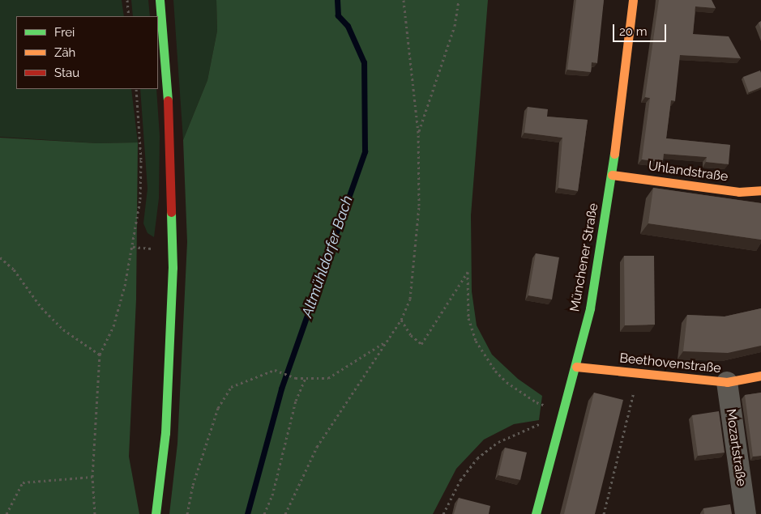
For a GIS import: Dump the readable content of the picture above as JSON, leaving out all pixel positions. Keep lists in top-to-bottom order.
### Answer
{
  "streets": {
    "street": [
      "Uhlandstraße",
      "Münchener Straße",
      "Beethovenstraße",
      "Mozartstraße"
    ]
  },
  "crossings": [
    ["Uhlandstraße", "Münchener Straße"],
    ["Münchener Straße", "Beethovenstraße"],
    ["Beethovenstraße", "Mozartstraße"]
  ],
  "water": ["Altmühldorfer Bach"],
  "legend": ["Frei", "Zäh", "Stau"],
  "scale_bar": "20 m"
}
